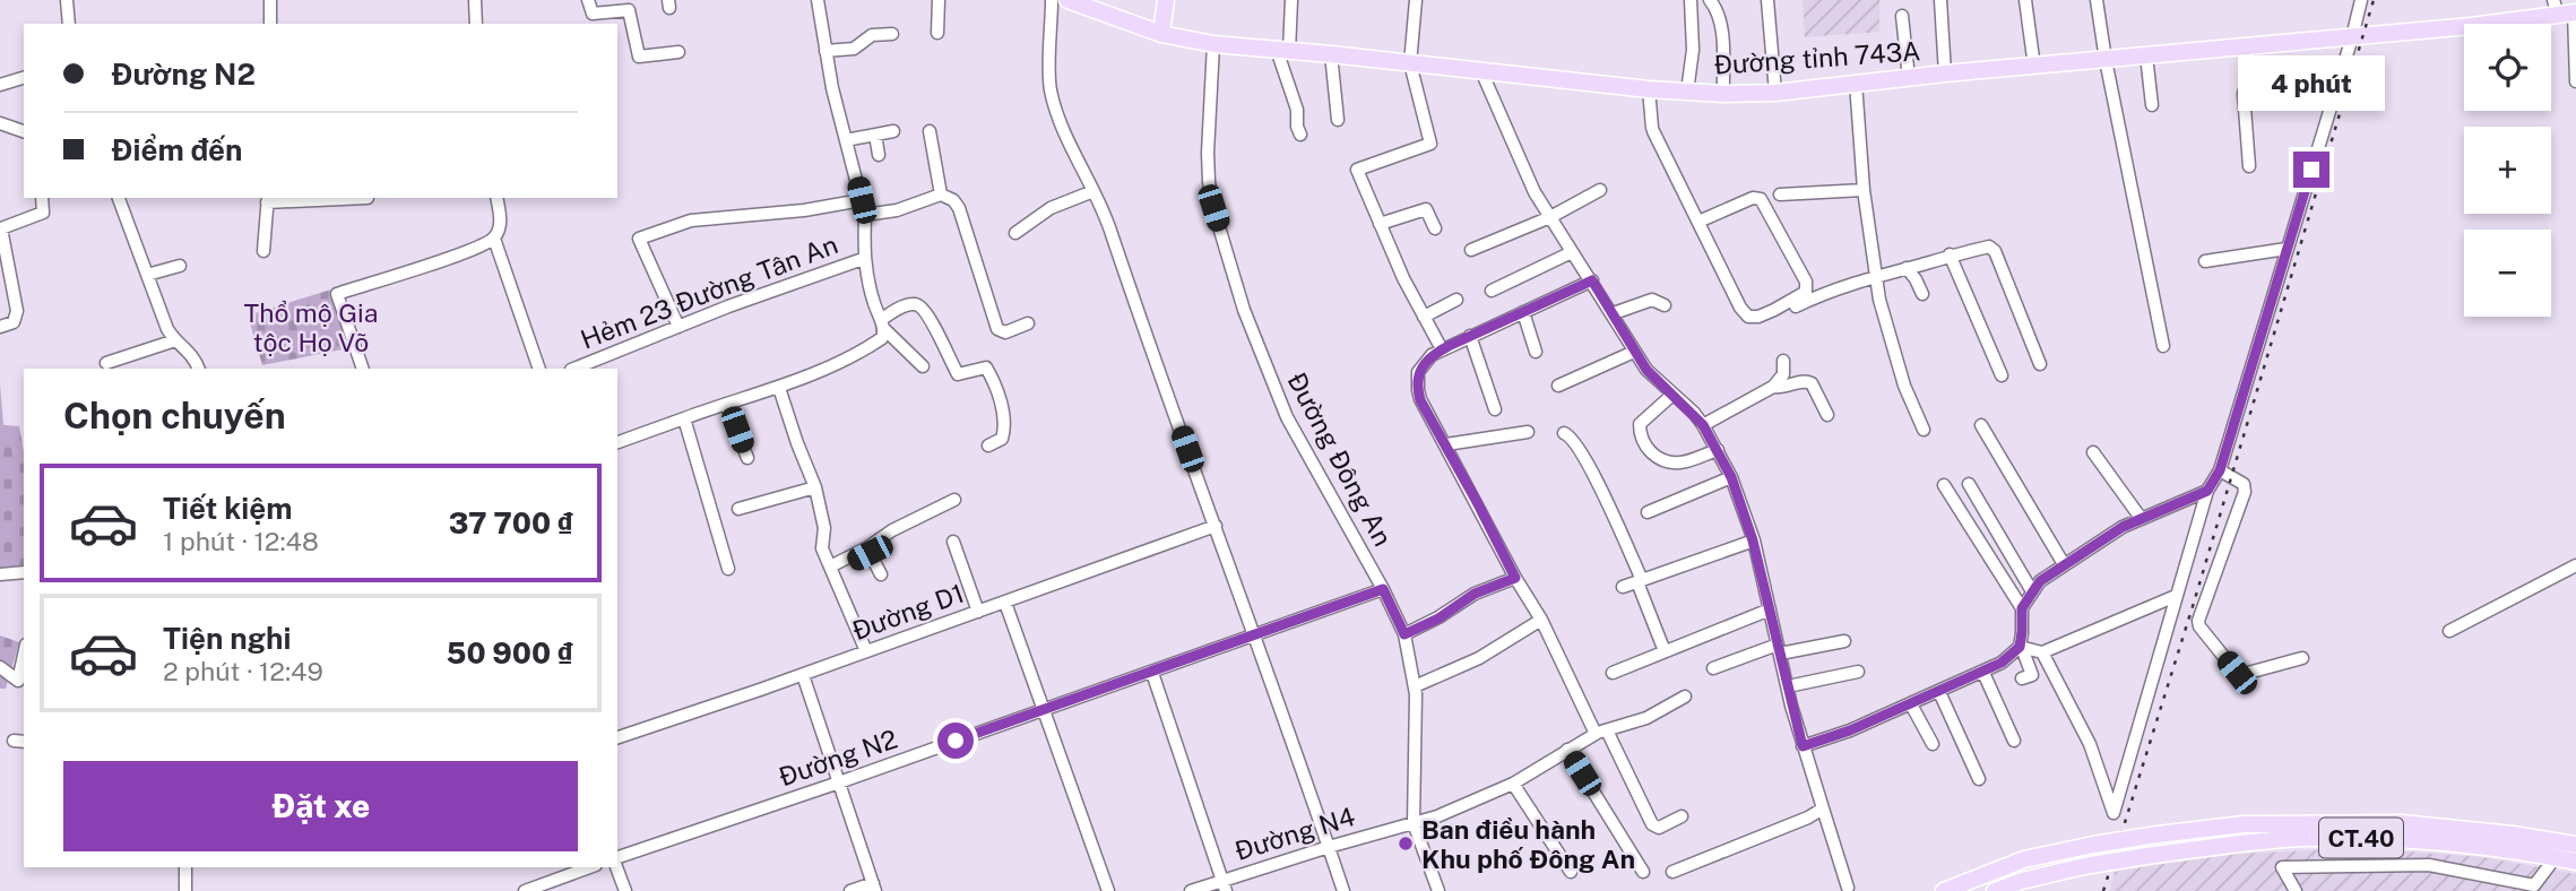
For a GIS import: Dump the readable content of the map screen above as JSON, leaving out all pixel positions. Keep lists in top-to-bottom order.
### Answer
{
  "streets": {
    "main road": ["Đường tỉnh 743A", "CT.40"],
    "street": [
      "Hẻm 23 Đường Tân An",
      "Đường Đông An",
      "Đường D1",
      "Đường N2",
      "Đường N4"
    ]
  },
  "crossings": [
    ["Đường tỉnh 743A", "Đường Đông An"],
    ["Đường Đông An", "Đường N2"],
    ["Đường Đông An", "Đường N4"]
  ],
  "parks": ["Thổ mộ Gia tộc Họ Võ"],
  "places": ["Ban điều hành Khu phố Đông An"],
  "page": {
    "map_buttons": ["+", "−"],
    "banner": ["Đường N2", "Điểm đến"],
    "bubble": "4 phút",
    "heading": "Chọn chuyến",
    "list": [
      {
        "name": "Tiết kiệm",
        "note": "1 phút · 12:48",
        "value": "37 700 ₫"
      },
      {
        "name": "Tiện nghi",
        "note": "2 phút · 12:49",
        "value": "50 900 ₫"
      }
    ],
    "buttons": "Đặt xe"
  }
}
